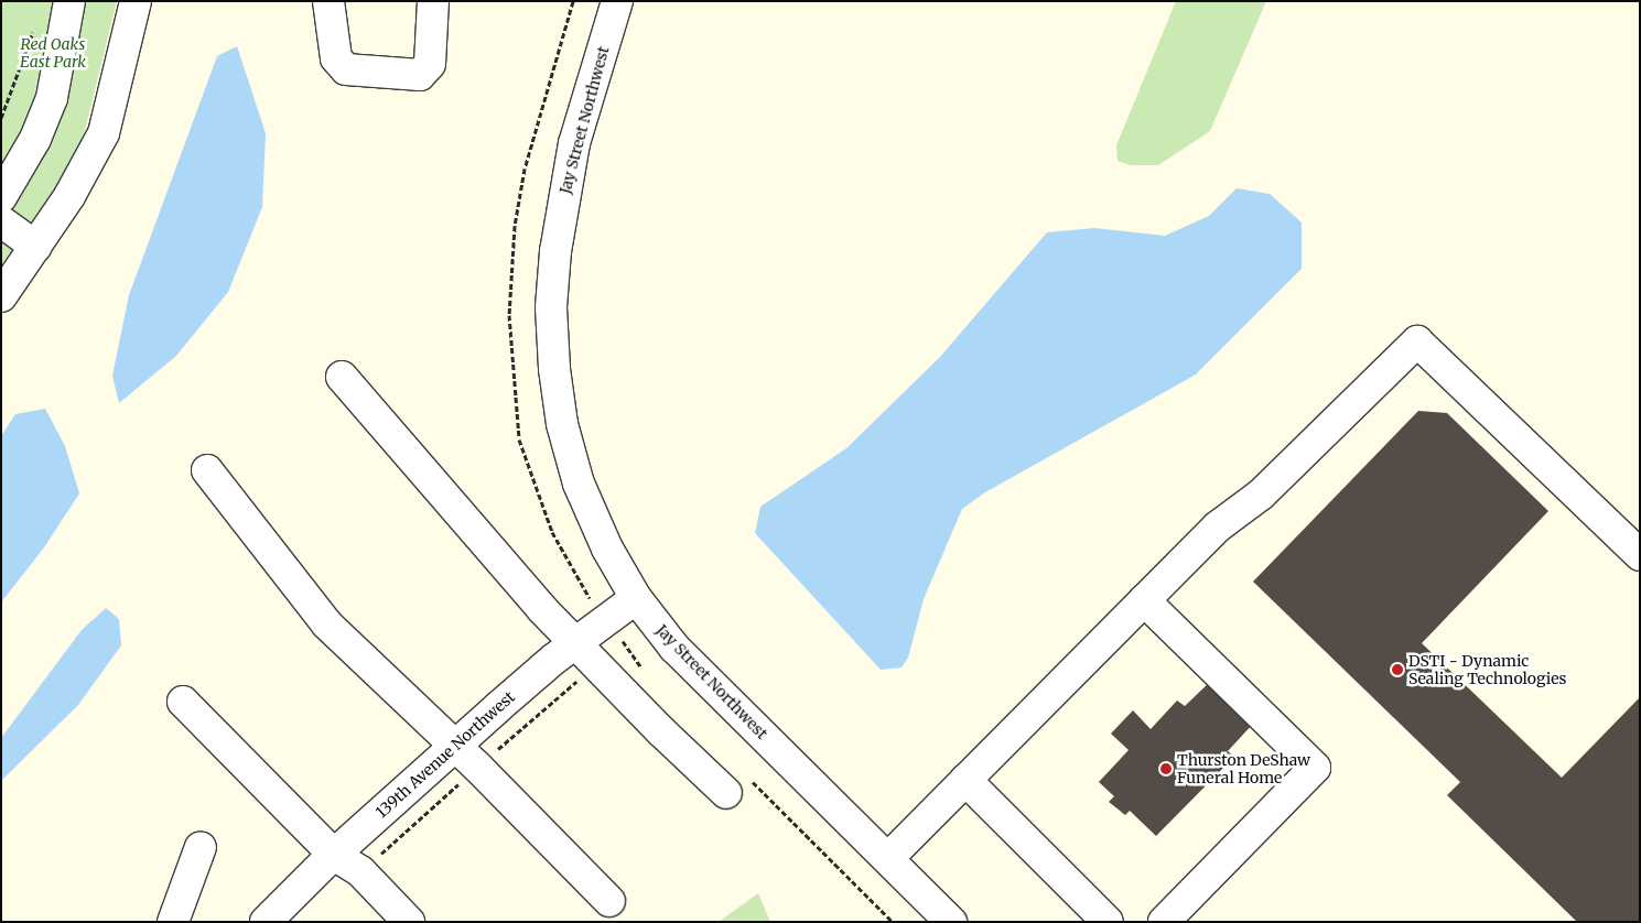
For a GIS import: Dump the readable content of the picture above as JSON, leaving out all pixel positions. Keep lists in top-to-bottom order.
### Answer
{
  "streets": {
    "street": ["Jay Street Northwest", "139th Avenue Northwest"]
  },
  "crossings": [
    ["Jay Street Northwest", "139th Avenue Northwest"]
  ],
  "parks": ["Red Oaks East Park"],
  "places": ["DSTI - Dynamic Sealing Technologies", "Thurston DeShaw Funeral Home"]
}
